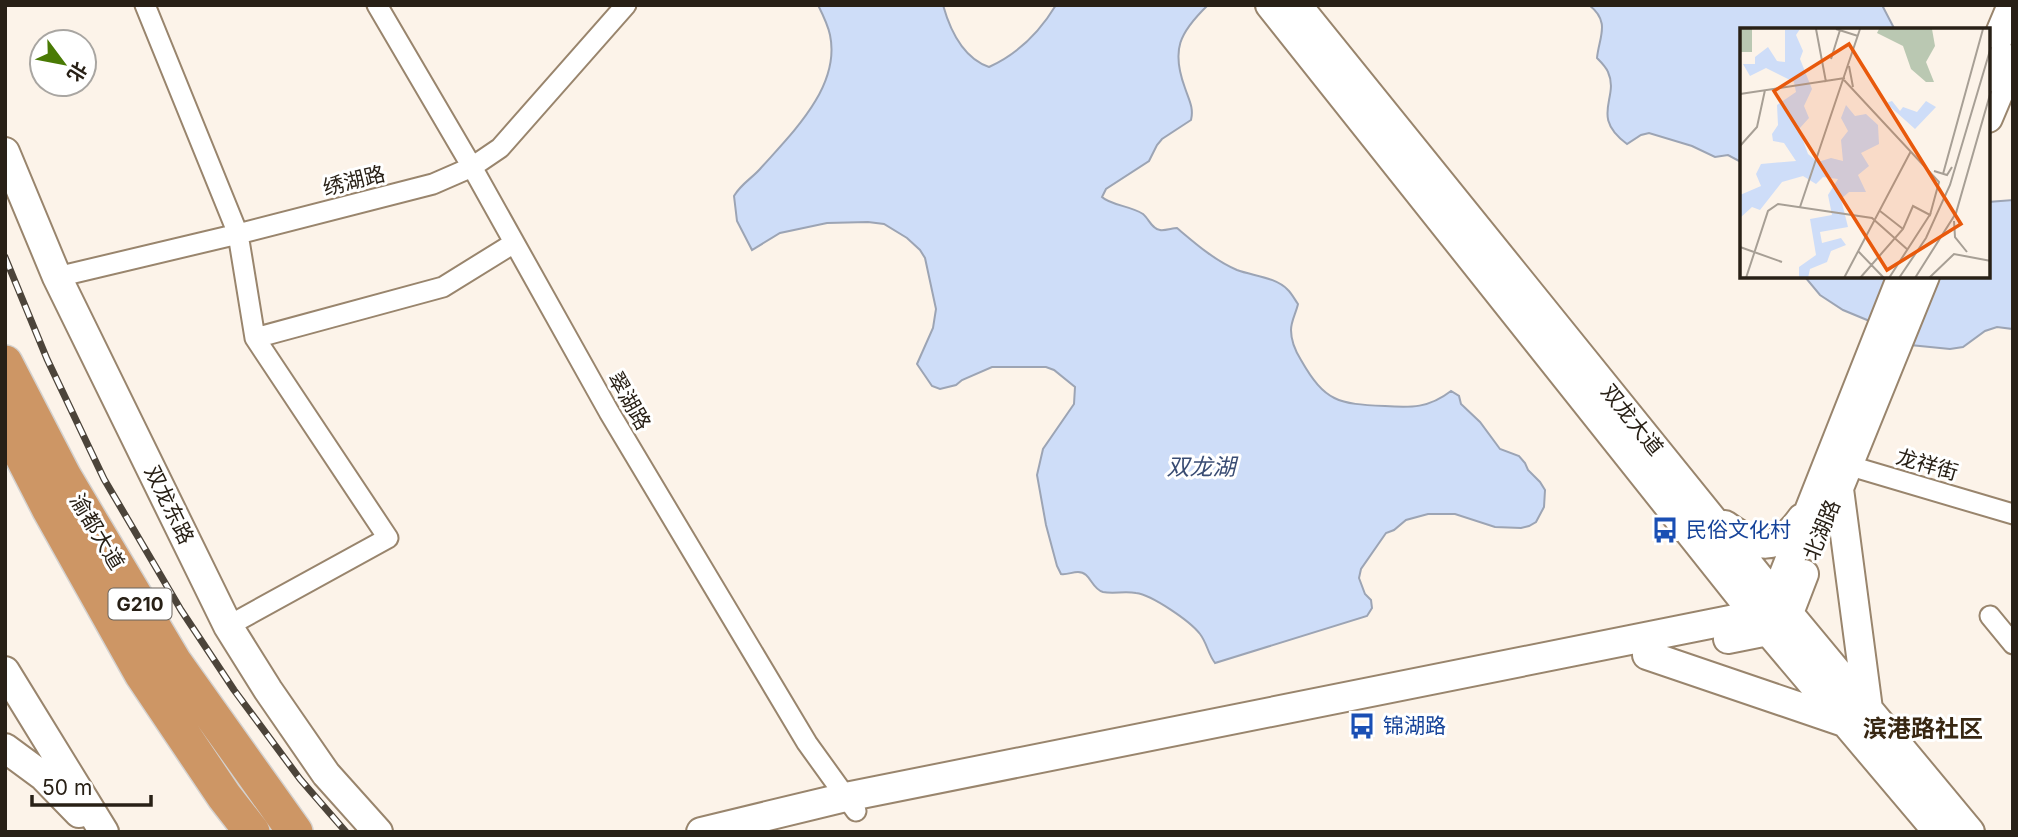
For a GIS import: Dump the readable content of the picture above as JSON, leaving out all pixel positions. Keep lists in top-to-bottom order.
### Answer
{
  "streets": {
    "highway": ["渝都大道", "G210"],
    "street": [
      "绣湖路",
      "翠湖路",
      "双龙大道",
      "龙祥街",
      "双龙东路",
      "北湖路"
    ]
  },
  "crossings": [
    ["绣湖路", "翠湖路"],
    ["绣湖路", "双龙东路"],
    ["双龙大道", "北湖路"],
    ["龙祥街", "北湖路"]
  ],
  "districts": ["滨港路社区"],
  "water": ["双龙湖"],
  "places": {
    "bus stop": ["民俗文化村", "锦湖路"]
  },
  "scale_bar": "50 m",
  "north": "bottom right"
}
